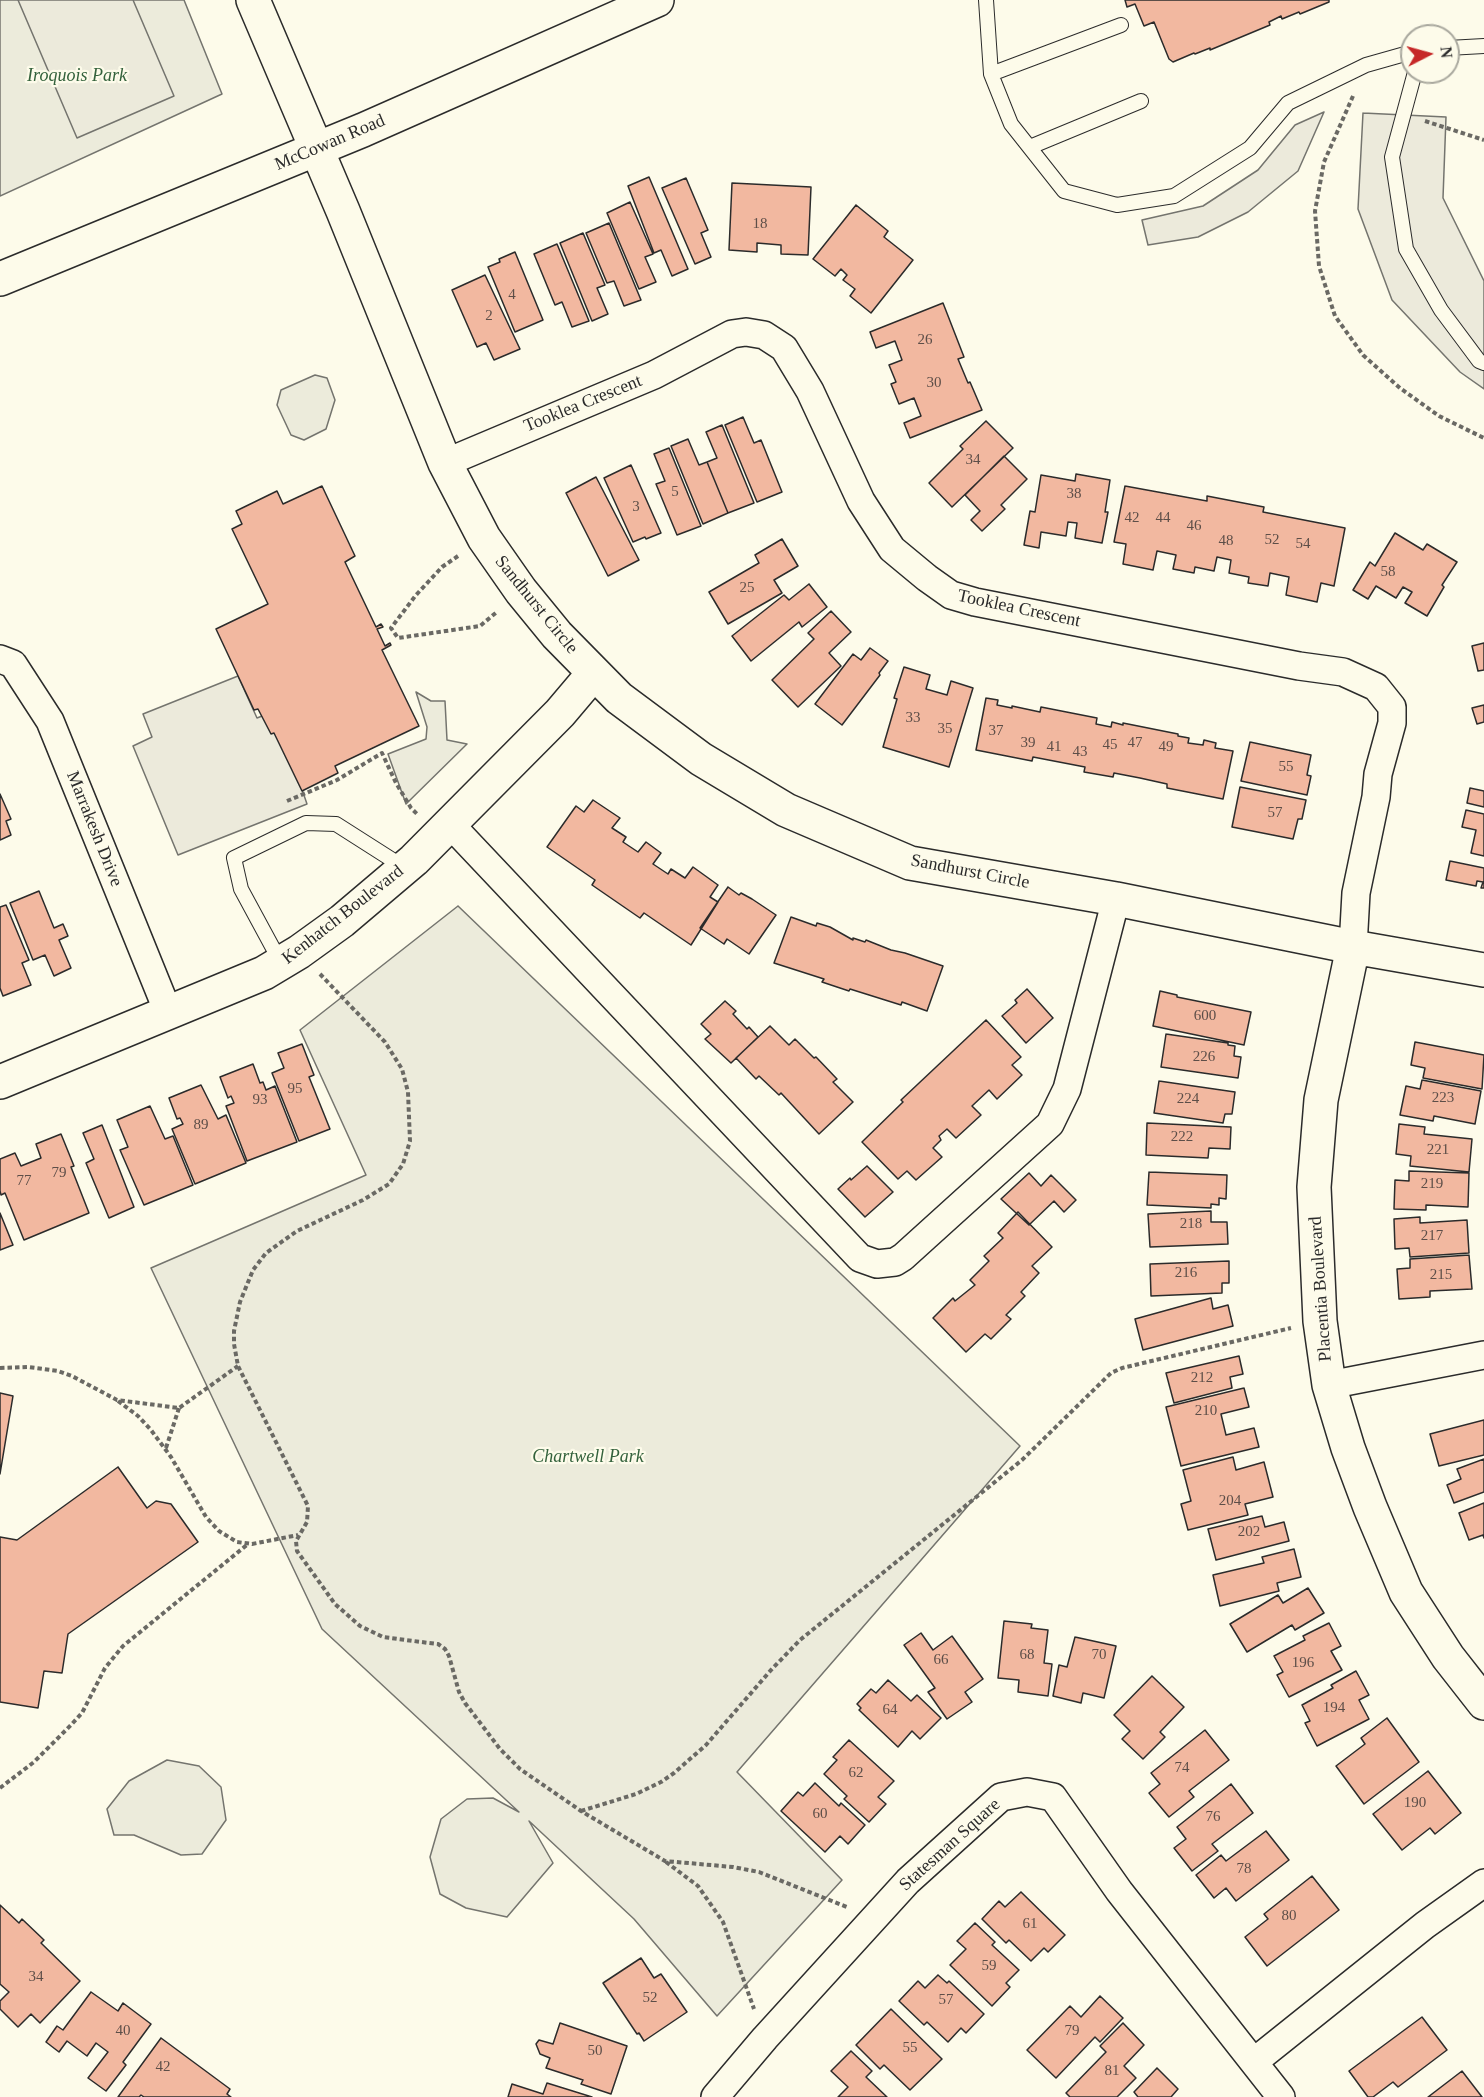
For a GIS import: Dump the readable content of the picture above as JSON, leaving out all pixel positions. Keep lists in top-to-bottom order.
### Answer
{
  "streets": {
    "street": [
      "McCowan Road",
      "Tooklea Crescent",
      "Sandhurst Circle",
      "Marrakesh Drive",
      "Kenhatch Boulevard",
      "Placentia Boulevard",
      "Statesman Square"
    ]
  },
  "crossings": [
    ["McCowan Road", "Sandhurst Circle"],
    ["Tooklea Crescent", "Sandhurst Circle"],
    ["Tooklea Crescent", "Placentia Boulevard"],
    ["Sandhurst Circle", "Kenhatch Boulevard"],
    ["Sandhurst Circle", "Placentia Boulevard"],
    ["Marrakesh Drive", "Kenhatch Boulevard"]
  ],
  "parks": ["Iroquois Park", "Chartwell Park"],
  "house_numbers": [
    "18",
    "4",
    "2",
    "26",
    "30",
    "34",
    "5",
    "38",
    "3",
    "42",
    "44",
    "46",
    "52",
    "48",
    "54",
    "58",
    "25",
    "33",
    "35",
    "37",
    "39",
    "47",
    "45",
    "41",
    "49",
    "43",
    "55",
    "57",
    "600",
    "226",
    "95",
    "223",
    "224",
    "93",
    "89",
    "222",
    "221",
    "79",
    "77",
    "219",
    "218",
    "217",
    "216",
    "215",
    "212",
    "210",
    "204",
    "202",
    "68",
    "70",
    "66",
    "196",
    "194",
    "64",
    "74",
    "62",
    "190",
    "60",
    "76",
    "78",
    "80",
    "61",
    "59",
    "34",
    "52",
    "57",
    "40",
    "79",
    "55",
    "50",
    "42",
    "81"
  ],
  "north": "right"
}
